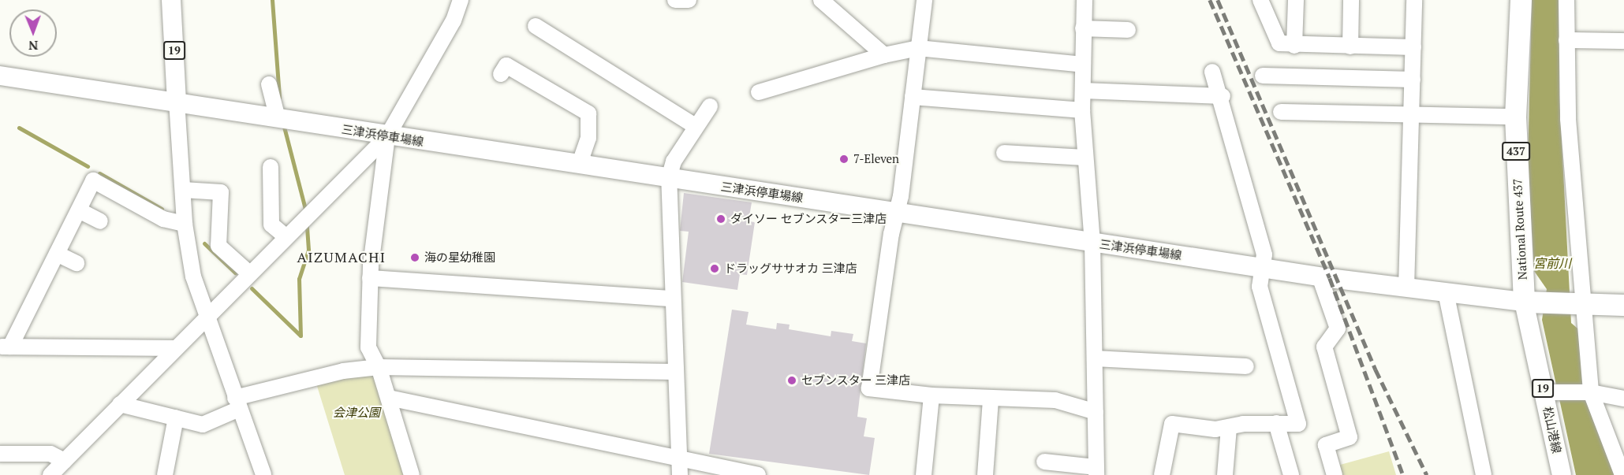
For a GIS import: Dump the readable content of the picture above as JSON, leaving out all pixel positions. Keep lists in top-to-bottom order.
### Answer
{
  "streets": {
    "highway": ["437", "National Route 437"],
    "main road": ["19", "三津浜停車場線", "松山港線"]
  },
  "crossings": [
    ["19", "三津浜停車場線"],
    ["三津浜停車場線", "National Route 437"],
    ["三津浜停車場線", "松山港線"],
    ["National Route 437", "松山港線"]
  ],
  "districts": ["AIZUMACHI"],
  "water": ["宮前川"],
  "parks": ["会津公園"],
  "places": [
    "7-Eleven",
    "ダイソー セブンスター三津店",
    "海の星幼稚園",
    "ドラッグササオカ 三津店",
    "セブンスター 三津店"
  ],
  "north": "bottom"
}
